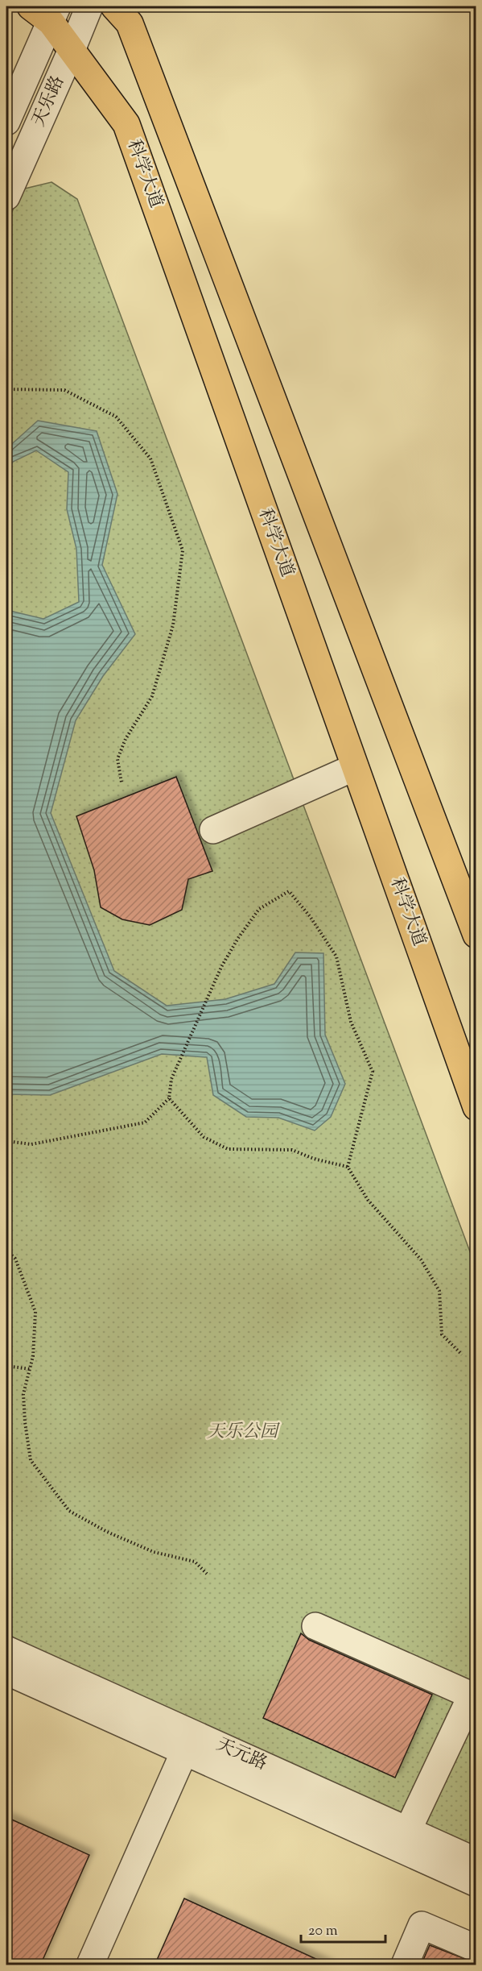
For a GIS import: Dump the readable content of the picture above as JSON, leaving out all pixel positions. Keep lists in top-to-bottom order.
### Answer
{
  "streets": {
    "main road": ["科学大道"],
    "street": ["天乐路", "天元路"]
  },
  "crossings": [
    ["天乐路", "科学大道"]
  ],
  "parks": ["天乐公园"],
  "scale_bar": "20 m"
}
